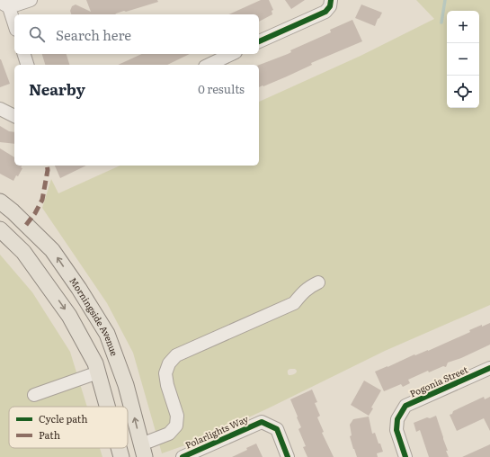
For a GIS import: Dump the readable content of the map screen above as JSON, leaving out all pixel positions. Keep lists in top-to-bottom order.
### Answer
{
  "streets": {
    "main road": ["Morningside Avenue"],
    "street": ["Pogonia Street", "Polarlights Way"]
  },
  "legend": ["Cycle path", "Path"],
  "page": {
    "map_buttons": ["+", "−"],
    "search": "Search here",
    "heading": ["Nearby", "0 results"]
  }
}
